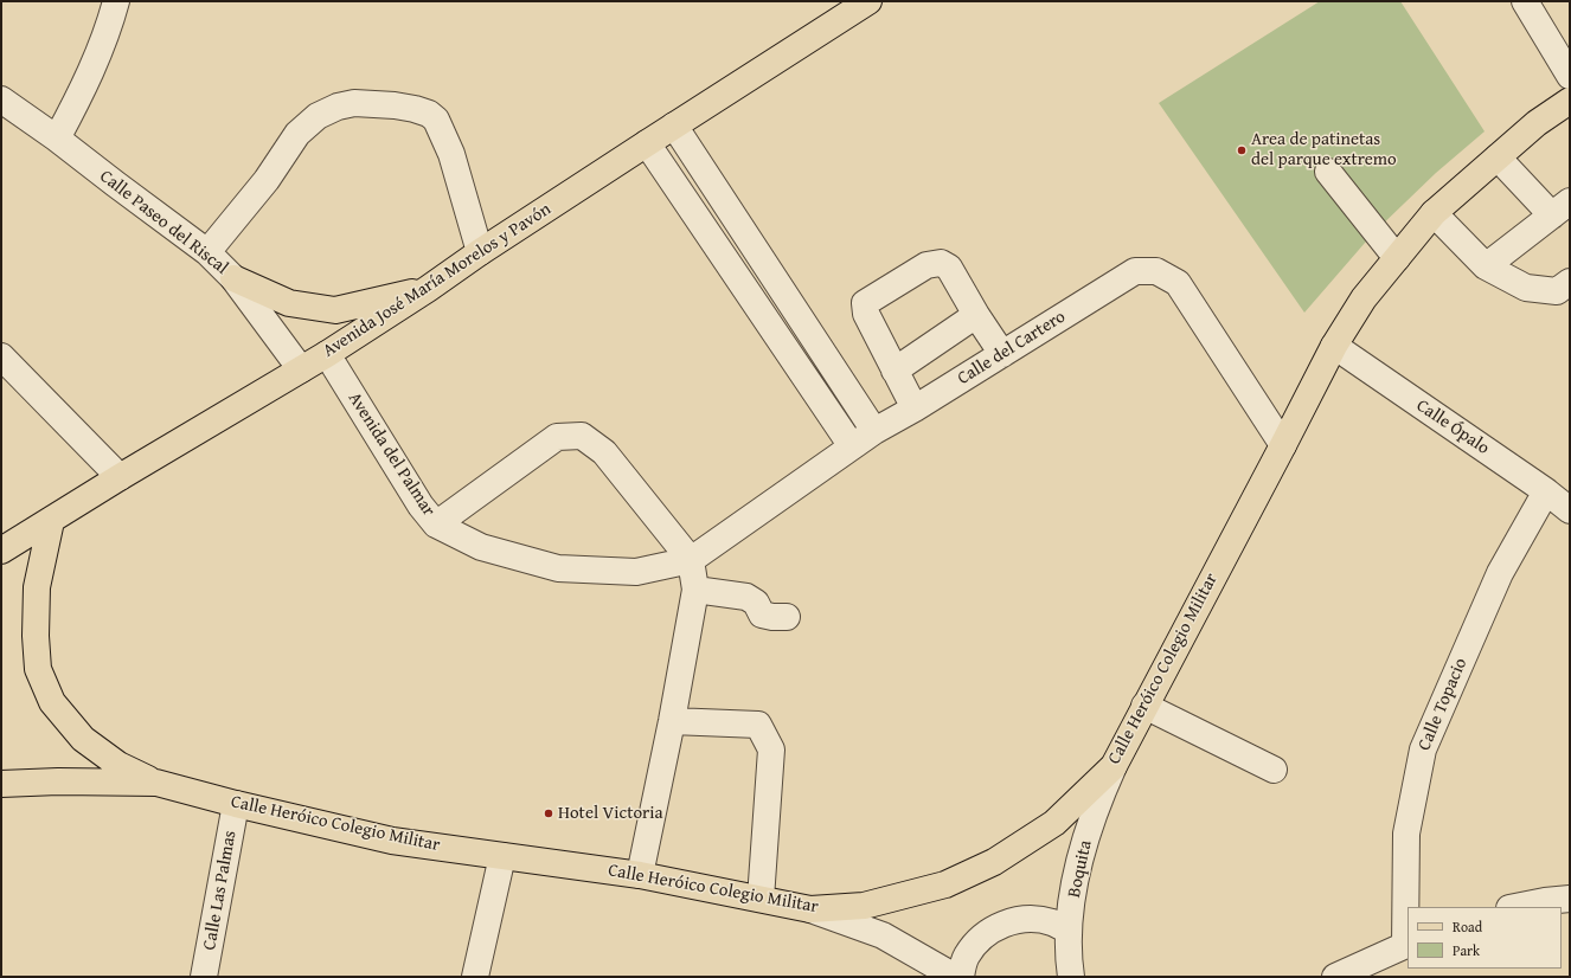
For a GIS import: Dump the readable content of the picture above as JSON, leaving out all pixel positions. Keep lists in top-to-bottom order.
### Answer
{
  "streets": {
    "main road": ["Avenida José María Morelos y Pavón", "Calle Heróico Colegio Militar"],
    "street": [
      "Calle Paseo del Riscal",
      "Calle del Cartero",
      "Calle Ópalo",
      "Avenida del Palmar",
      "Calle Topacio",
      "Boquita",
      "Calle Las Palmas"
    ]
  },
  "crossings": [
    ["Calle Paseo del Riscal", "Avenida José María Morelos y Pavón"],
    ["Avenida José María Morelos y Pavón", "Avenida del Palmar"],
    ["Calle del Cartero", "Avenida del Palmar"],
    ["Calle del Cartero", "Calle Heróico Colegio Militar"],
    ["Calle Ópalo", "Calle Heróico Colegio Militar"],
    ["Calle Ópalo", "Calle Topacio"],
    ["Calle Heróico Colegio Militar", "Boquita"],
    ["Calle Heróico Colegio Militar", "Calle Las Palmas"]
  ],
  "places": ["Area de patinetas del parque extremo", "Hotel Victoria"],
  "legend": ["Road", "Park"]
}
